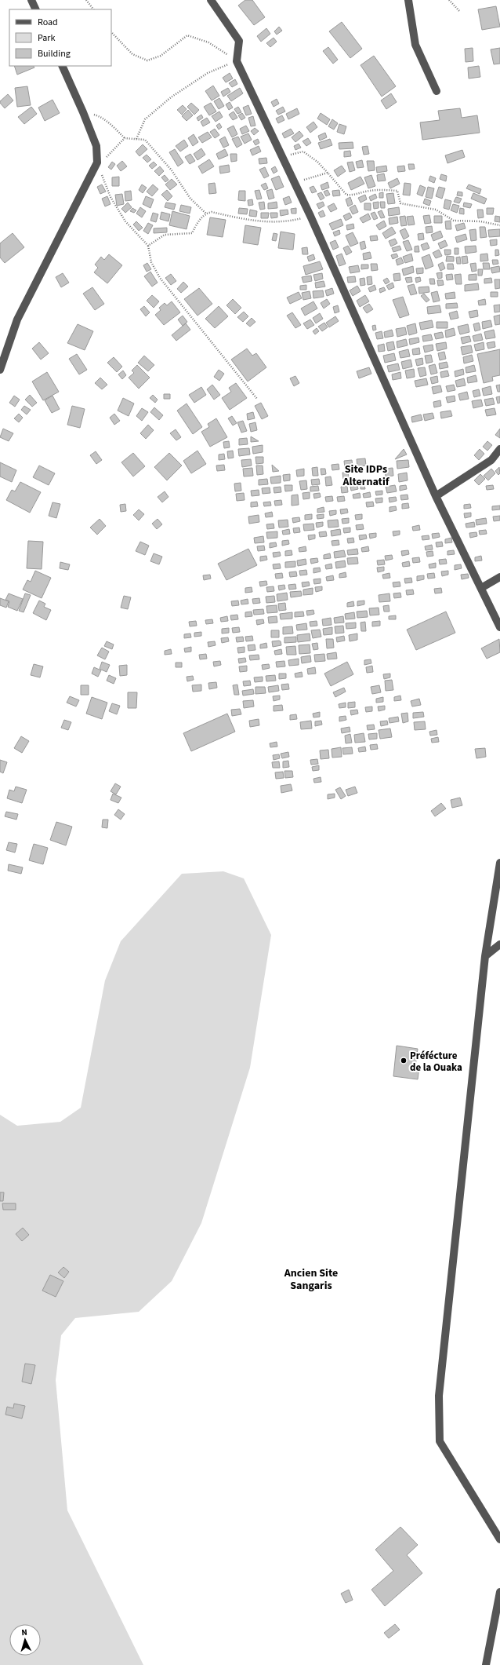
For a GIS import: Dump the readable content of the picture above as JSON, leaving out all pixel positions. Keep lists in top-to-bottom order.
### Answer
{
  "districts": ["Site IDPs Alternatif", "Ancien Site Sangaris"],
  "places": ["Préfécture de la Ouaka"],
  "legend": ["Road", "Park", "Building"],
  "north": "top"
}
